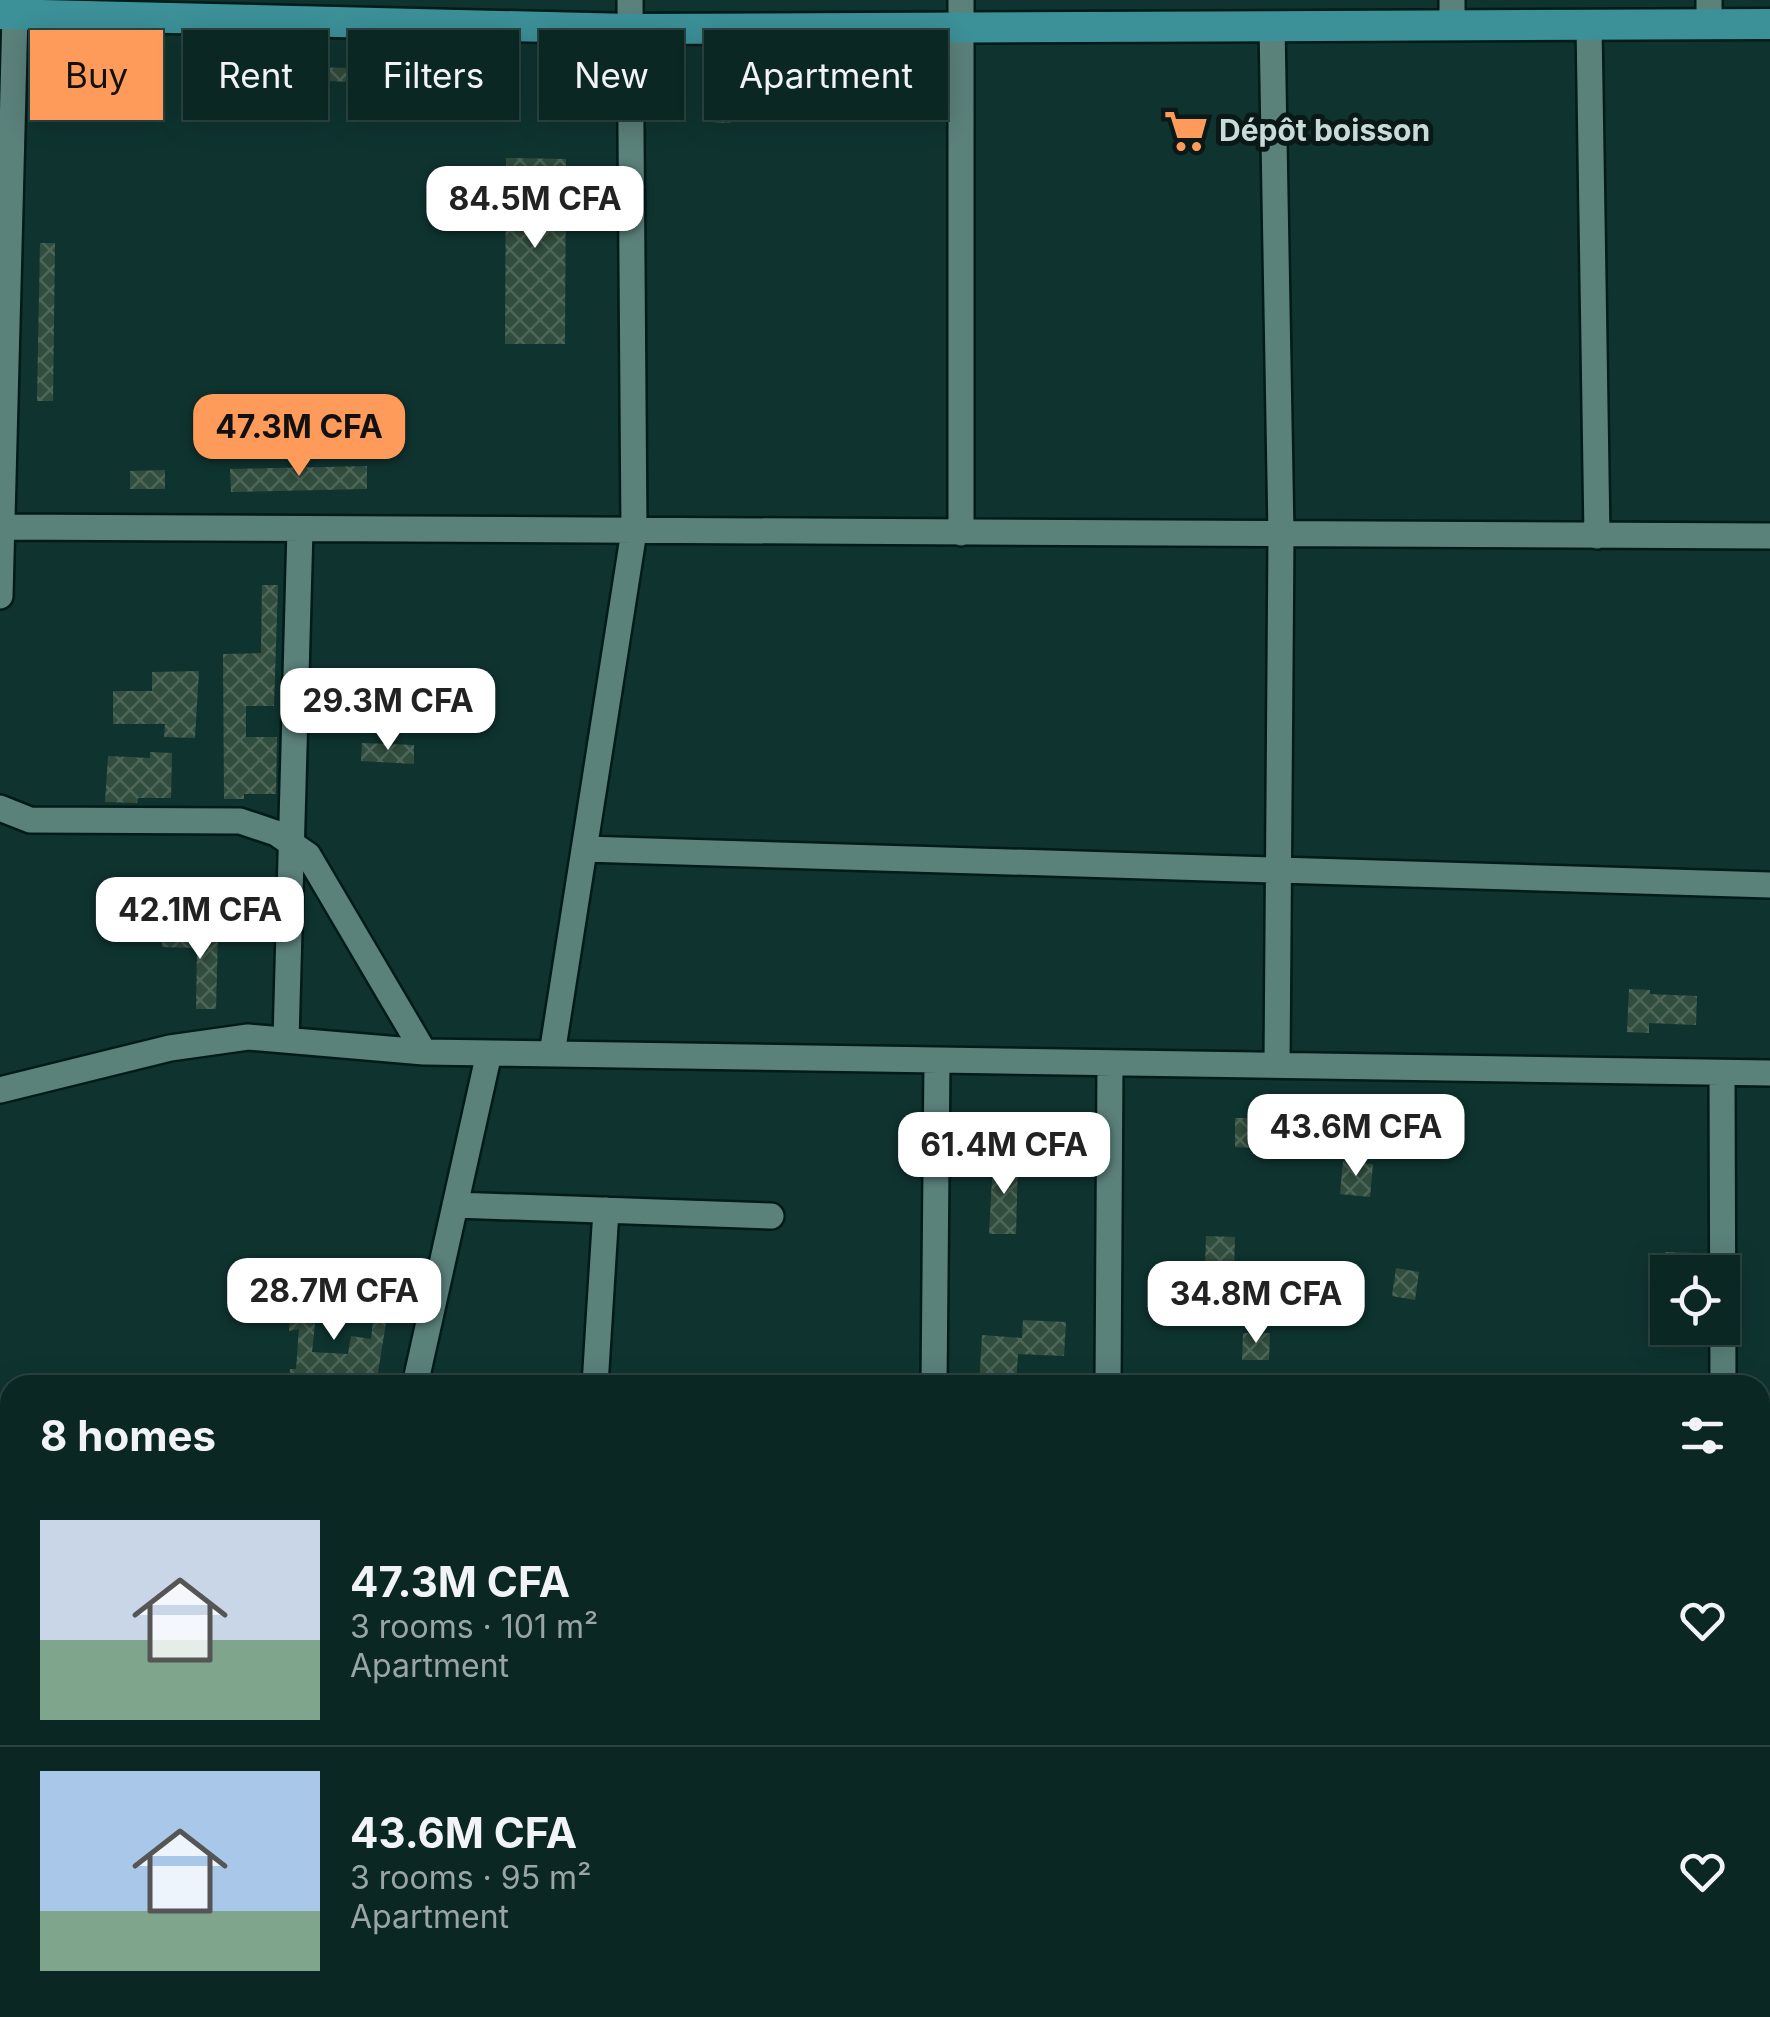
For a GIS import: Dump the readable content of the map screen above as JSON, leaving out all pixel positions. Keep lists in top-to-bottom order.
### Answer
{
  "places": {
    "supermarket": ["Dépôt boisson"]
  },
  "page": {
    "chip": [
      "Buy",
      "Rent",
      "Filters",
      "New",
      "Apartment"
    ],
    "price": [
      "84.5M CFA",
      "47.3M CFA",
      "29.3M CFA",
      "42.1M CFA",
      "43.6M CFA",
      "61.4M CFA",
      "28.7M CFA",
      "34.8M CFA"
    ],
    "heading": "8 homes",
    "list": [
      {
        "name": "47.3M CFA",
        "note": "3 rooms · 101 m² · Apartment"
      },
      {
        "name": "43.6M CFA",
        "note": "3 rooms · 95 m² · Apartment"
      }
    ]
  }
}
